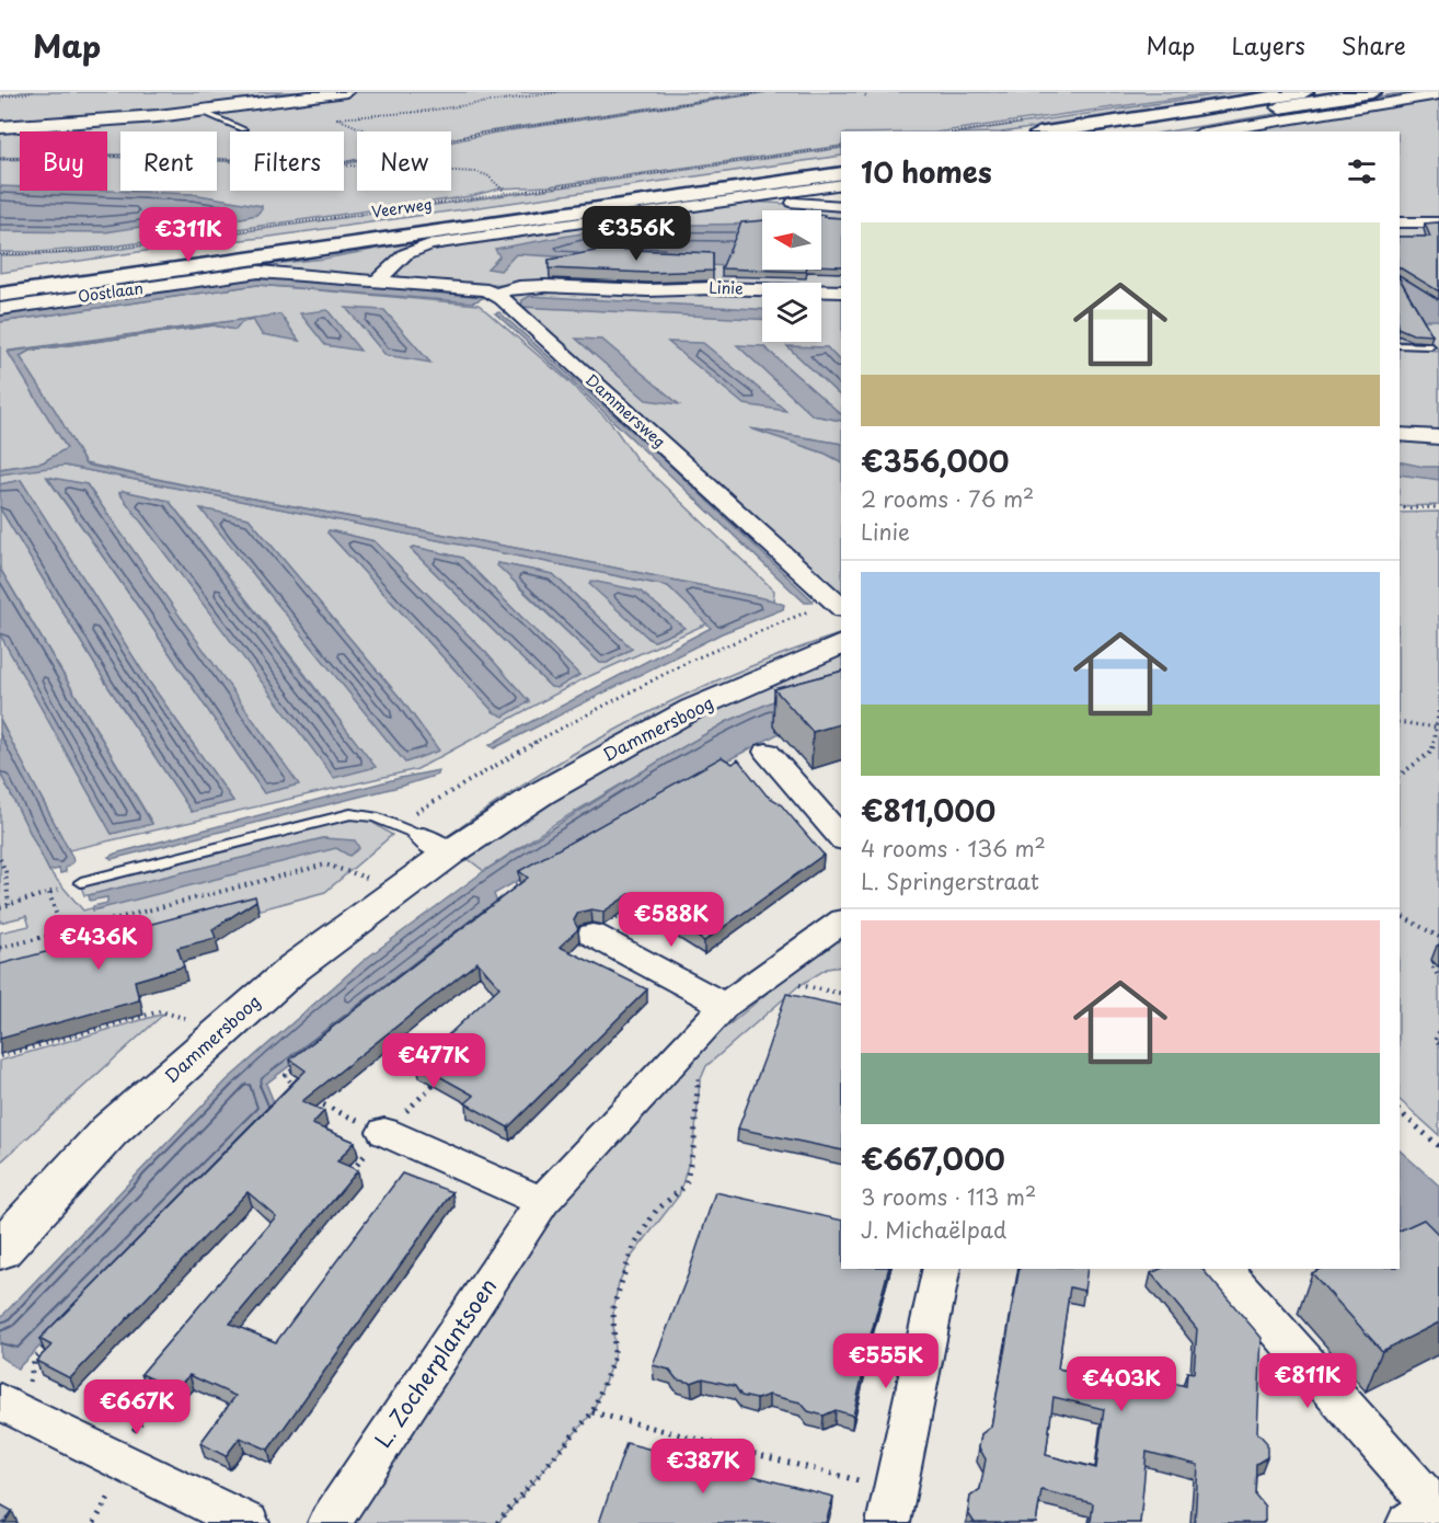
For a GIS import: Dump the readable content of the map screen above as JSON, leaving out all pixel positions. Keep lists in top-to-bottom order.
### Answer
{
  "streets": {
    "street": [
      "Linie",
      "Oostlaan",
      "Dammersweg",
      "Dammersboog",
      "L. Zocherplantsoen"
    ],
    "path": ["Veerweg"]
  },
  "crossings": [
    ["Linie", "Dammersweg"]
  ],
  "north": "left",
  "page": {
    "header": "Map",
    "nav": ["Map", "Layers", "Share"],
    "chip": [
      "Buy",
      "Rent",
      "Filters",
      "New"
    ],
    "heading": "10 homes",
    "price": [
      "€356K",
      "€311K",
      "€588K",
      "€436K",
      "€477K",
      "€555K",
      "€811K",
      "€403K",
      "€667K",
      "€387K"
    ],
    "list": [
      {
        "name": "€356,000",
        "note": "2 rooms · 76 m² · Linie"
      },
      {
        "name": "€811,000",
        "note": "4 rooms · 136 m² · L. Springerstraat"
      },
      {
        "name": "€667,000",
        "note": "3 rooms · 113 m² · J. Michaëlpad"
      }
    ]
  }
}
